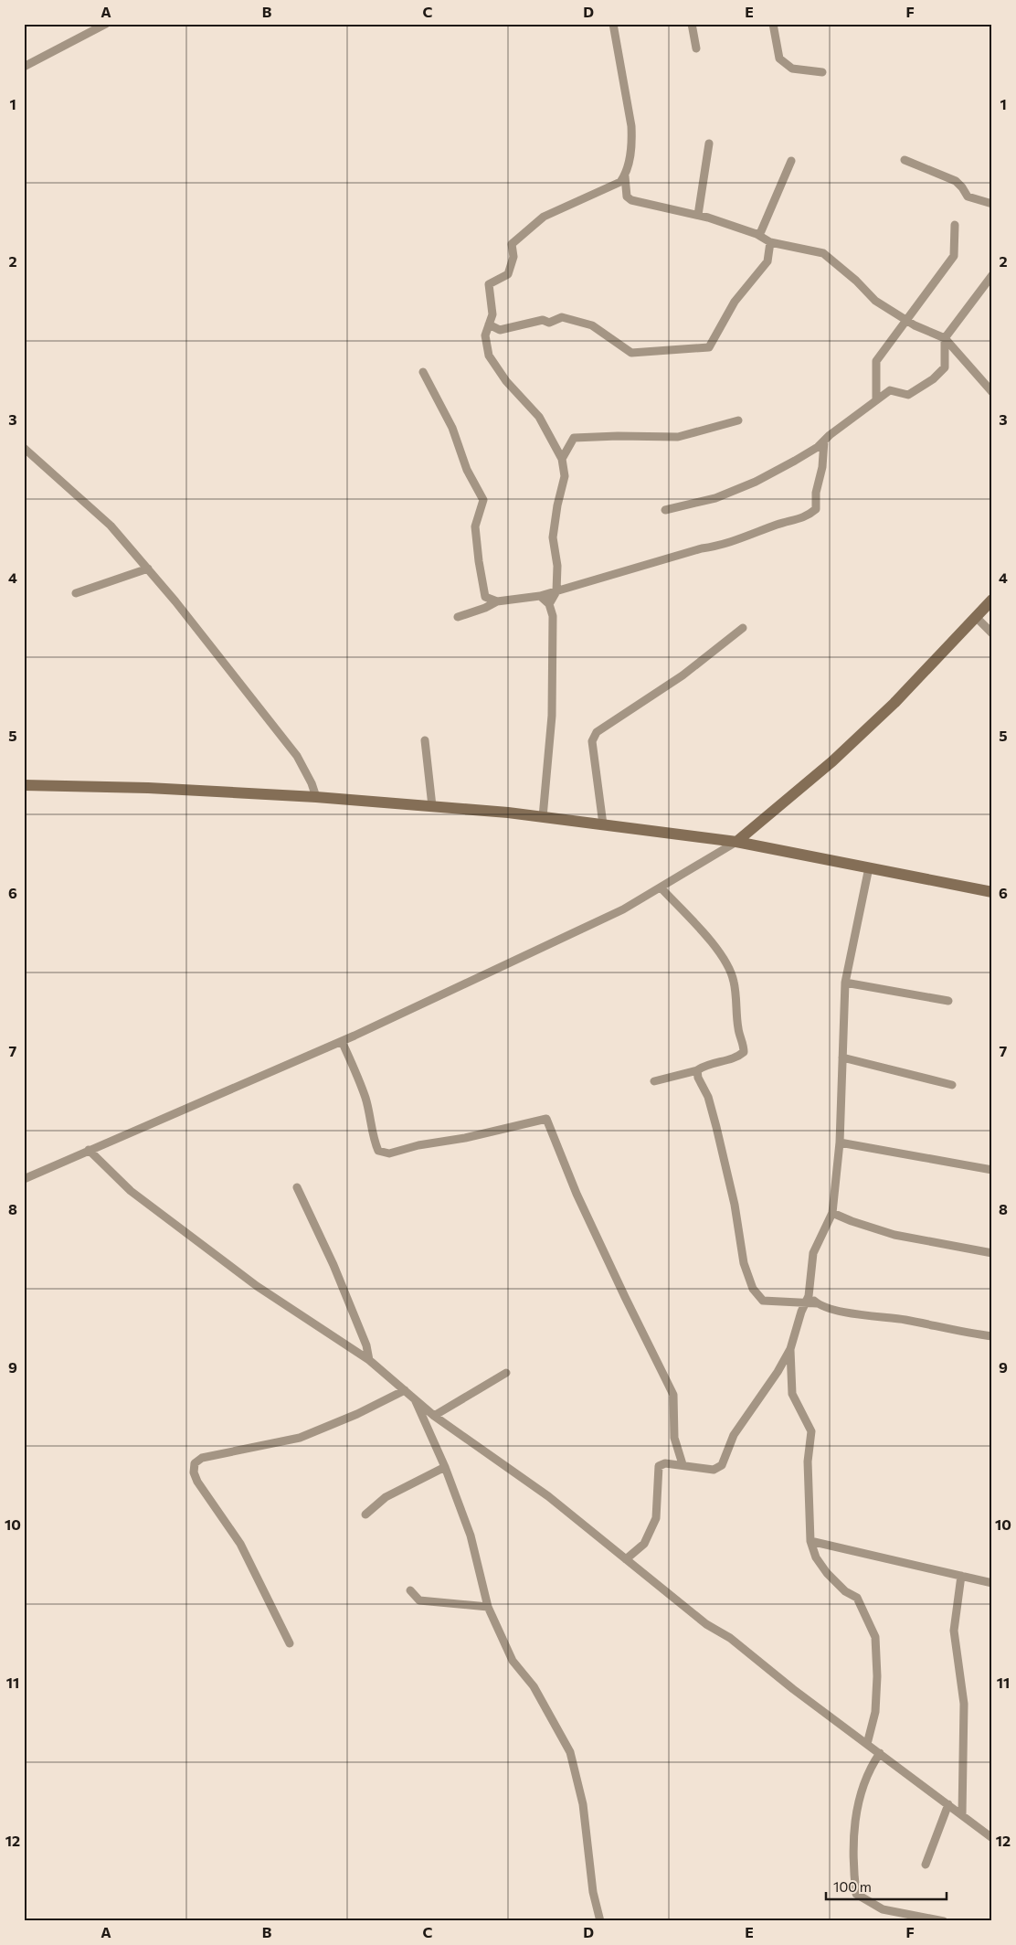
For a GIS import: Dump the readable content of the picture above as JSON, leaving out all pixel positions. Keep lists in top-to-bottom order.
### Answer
{
  "scale_bar": "100 m",
  "grid": {
    "columns": [
      "A",
      "B",
      "C",
      "D",
      "E",
      "F"
    ],
    "rows": [
      "1",
      "2",
      "3",
      "4",
      "5",
      "6",
      "7",
      "8",
      "9",
      "10",
      "11",
      "12"
    ]
  }
}
